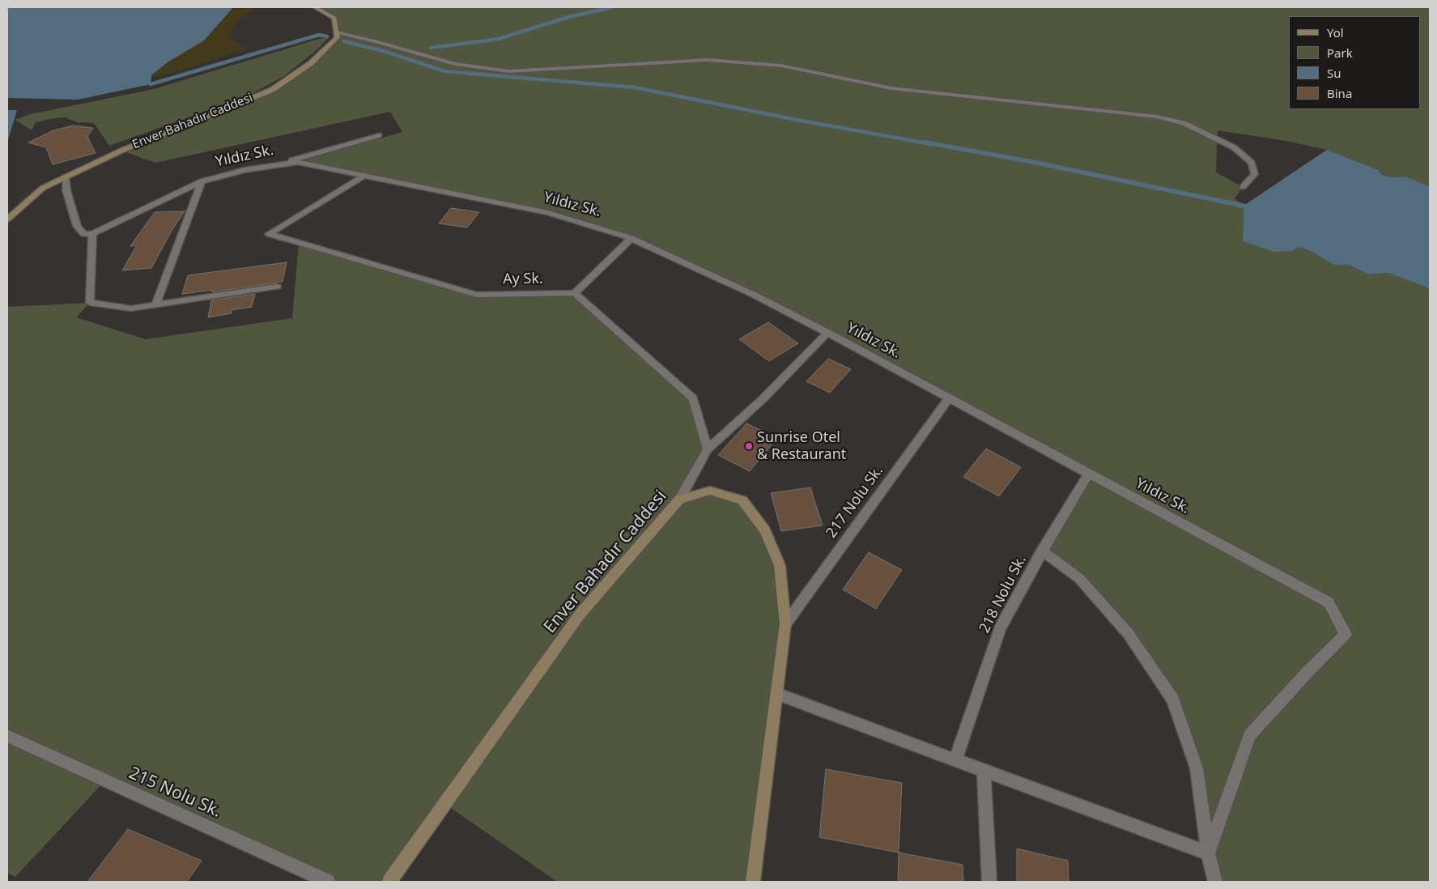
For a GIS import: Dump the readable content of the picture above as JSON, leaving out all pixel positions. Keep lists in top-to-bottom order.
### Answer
{
  "streets": {
    "main road": ["Enver Bahadır Caddesi"],
    "street": [
      "Yıldız Sk.",
      "Ay Sk.",
      "217 Nolu Sk.",
      "218 Nolu Sk.",
      "215 Nolu Sk."
    ]
  },
  "crossings": [
    ["Enver Bahadır Caddesi", "217 Nolu Sk."],
    ["Yıldız Sk.", "Ay Sk."],
    ["Yıldız Sk.", "217 Nolu Sk."],
    ["Yıldız Sk.", "218 Nolu Sk."]
  ],
  "places": ["Sunrise Otel & Restaurant"],
  "legend": [
    "Yol",
    "Park",
    "Su",
    "Bina"
  ]
}
